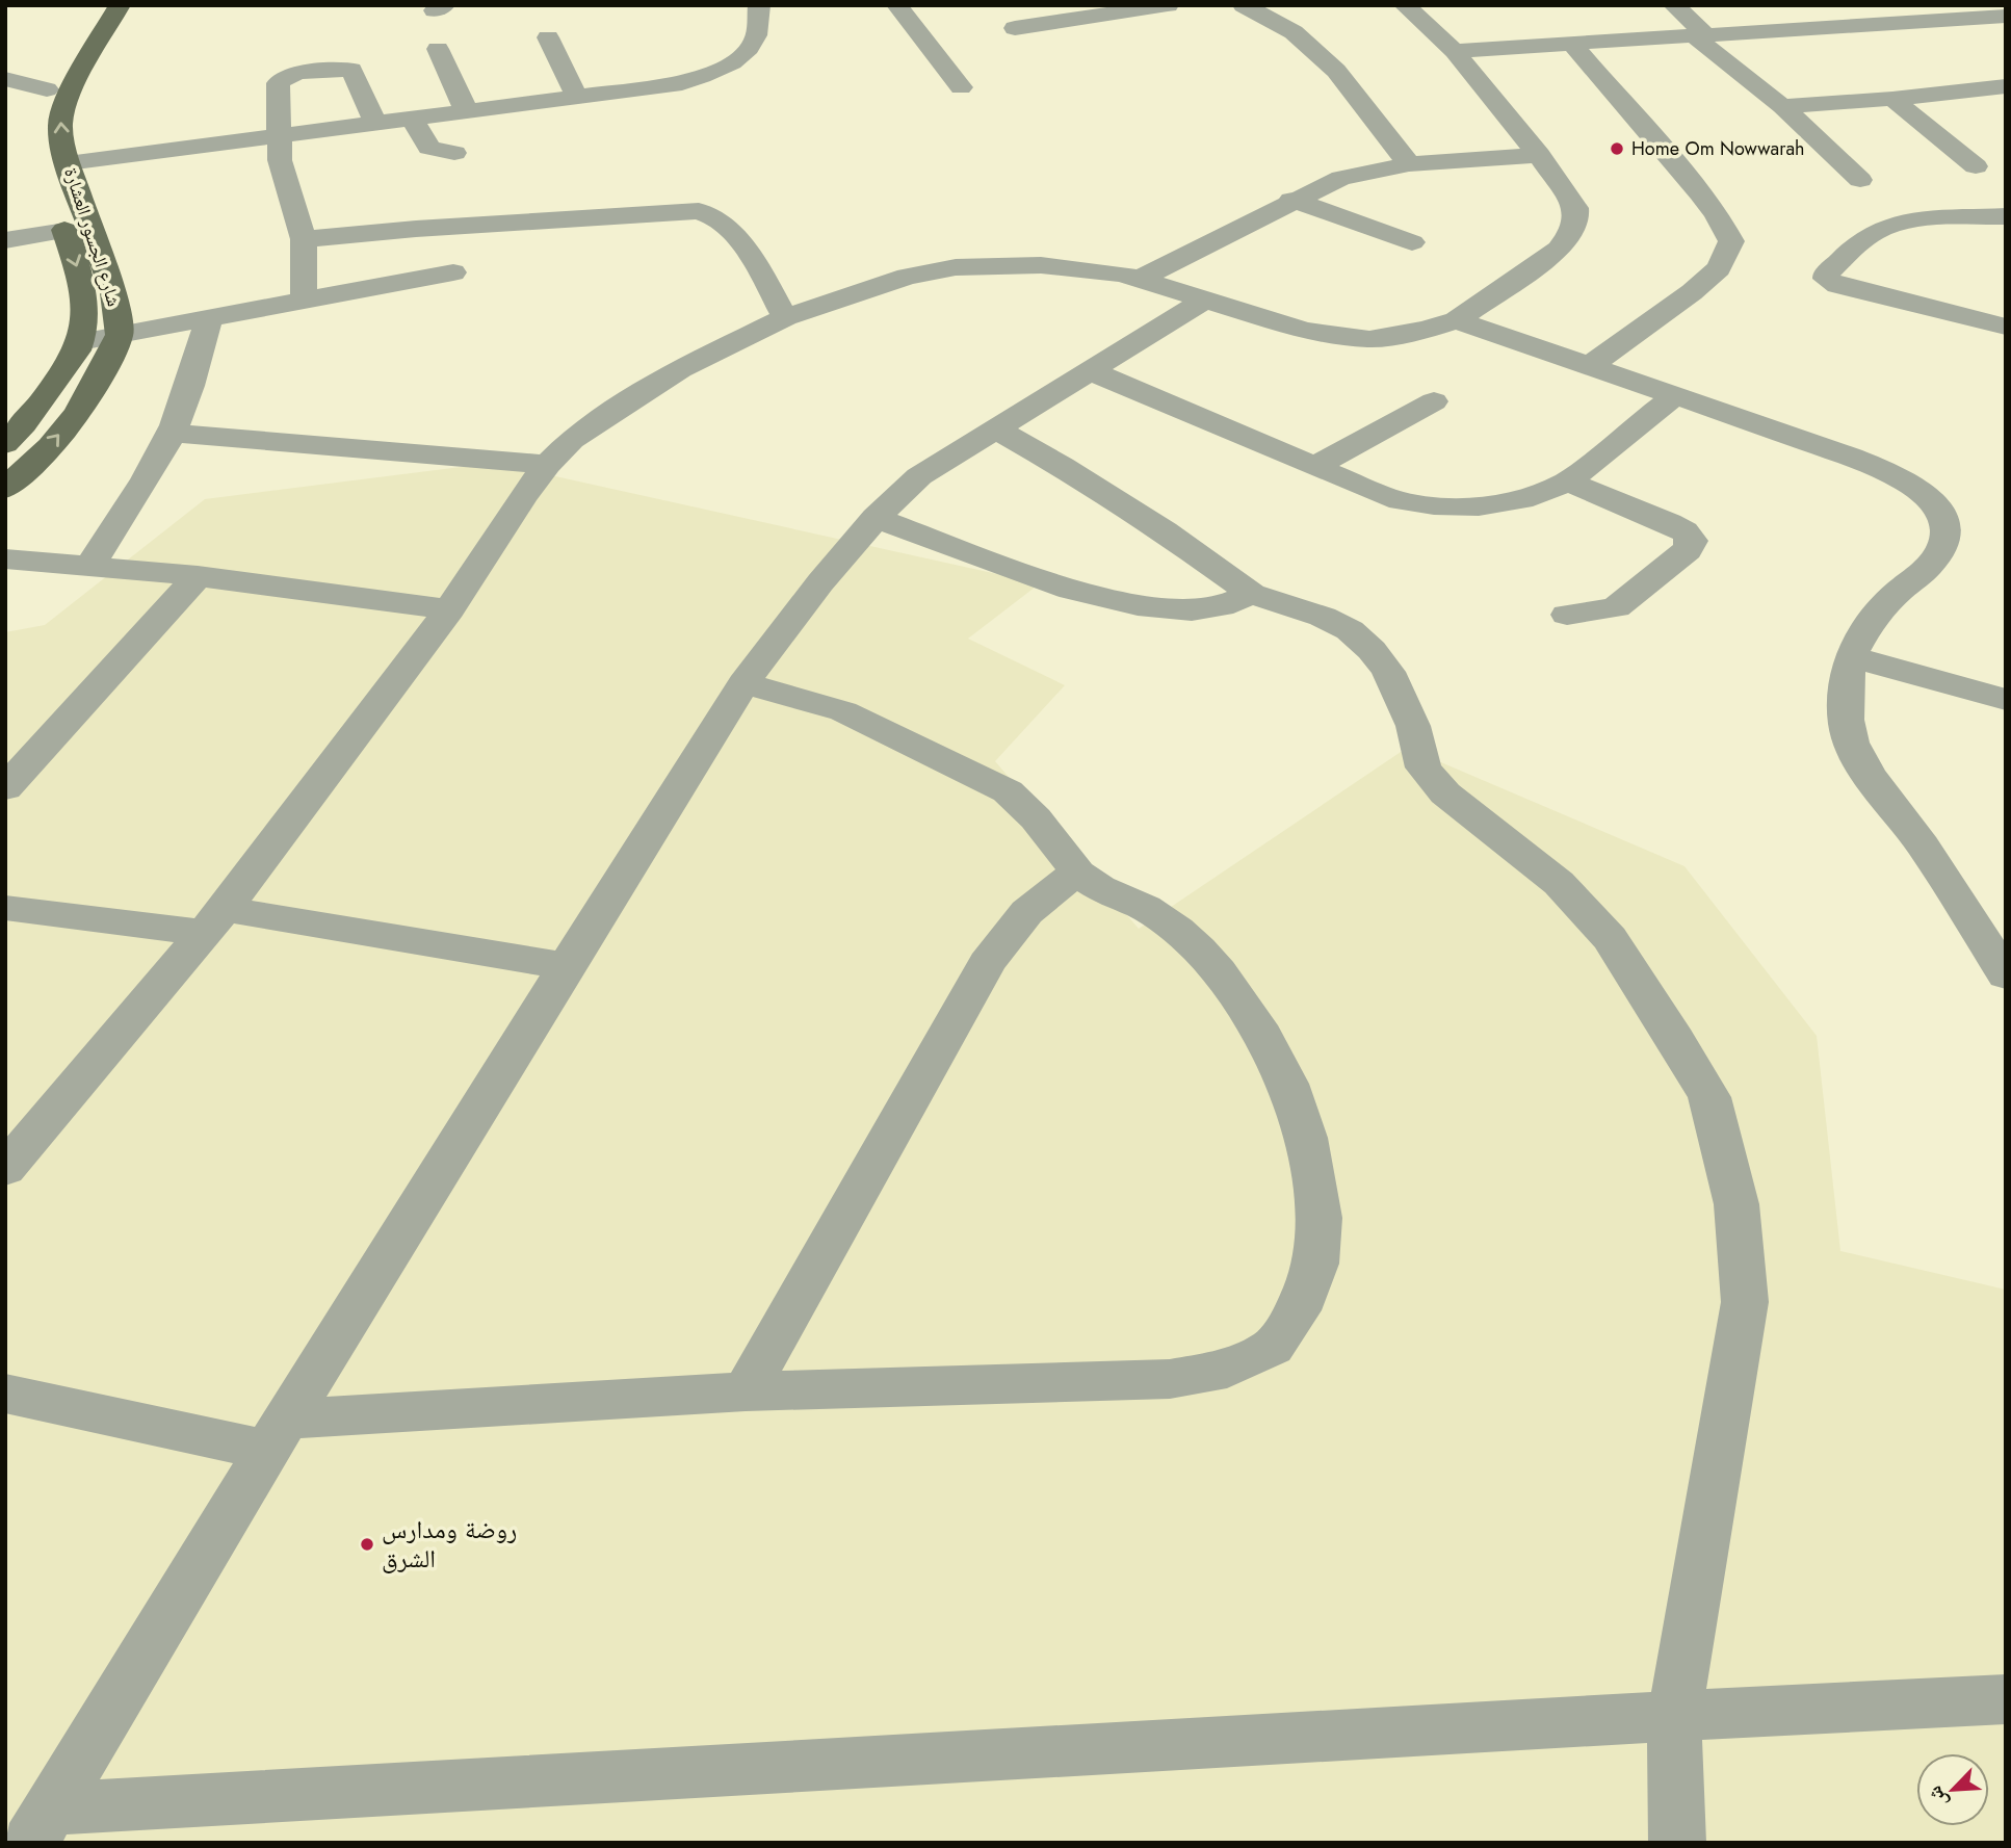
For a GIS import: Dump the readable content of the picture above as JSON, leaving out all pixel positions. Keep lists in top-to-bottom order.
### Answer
{
  "streets": {
    "main road": ["شارع الجسور العشارة"]
  },
  "places": ["Home Om Nowwarah", "روضة ومدارس الشرق"],
  "north": "bottom left"
}
